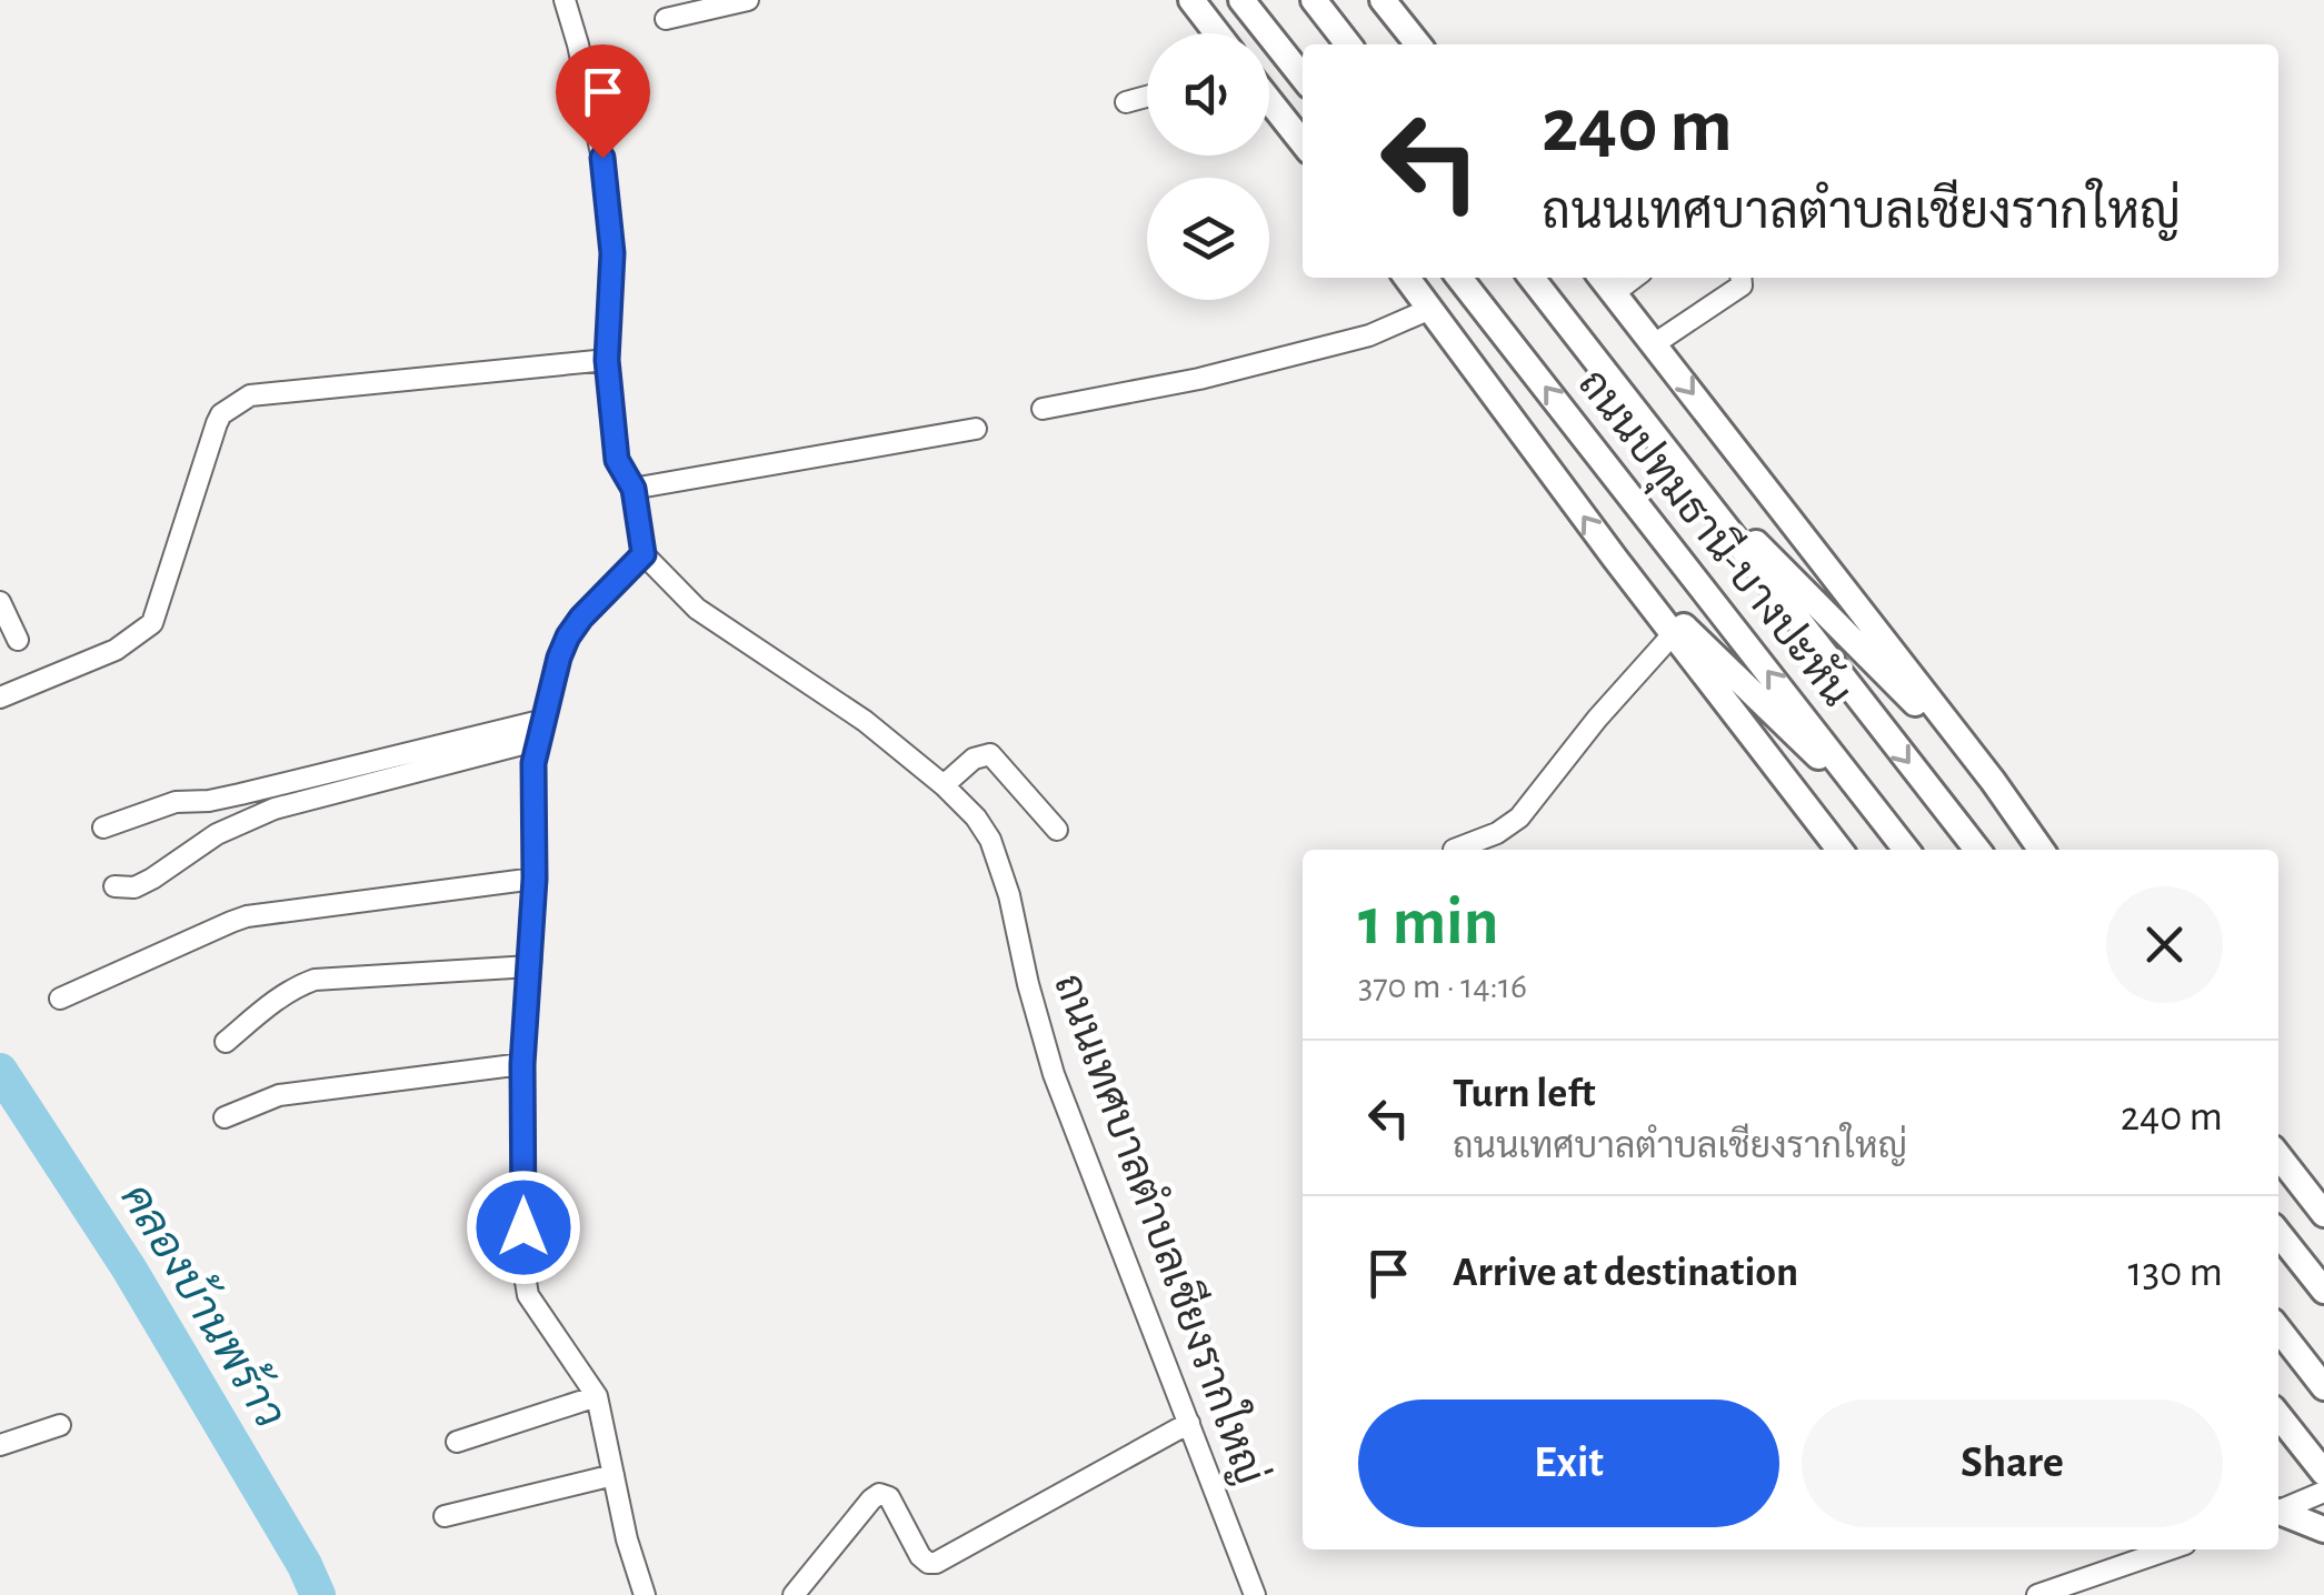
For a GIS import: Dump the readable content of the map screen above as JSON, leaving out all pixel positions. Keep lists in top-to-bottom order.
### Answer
{
  "streets": {
    "main road": ["ถนนปทุมธานี-บางปะหัน"],
    "street": ["ถนนเทศบาลตำบลเชียงรากใหญ่"]
  },
  "water": ["คลองบ้านพร้าว"],
  "page": {
    "turn": ["240 m", "ถนนเทศบาลตำบลเชียงรากใหญ่"],
    "heading": ["1 min", "370 m · 14:16"],
    "list": [
      {
        "name": "Turn left",
        "note": "ถนนเทศบาลตำบลเชียงรากใหญ่",
        "value": "240 m"
      },
      {
        "name": "Arrive at destination",
        "value": "130 m"
      }
    ],
    "buttons": ["Exit", "Share"]
  }
}
